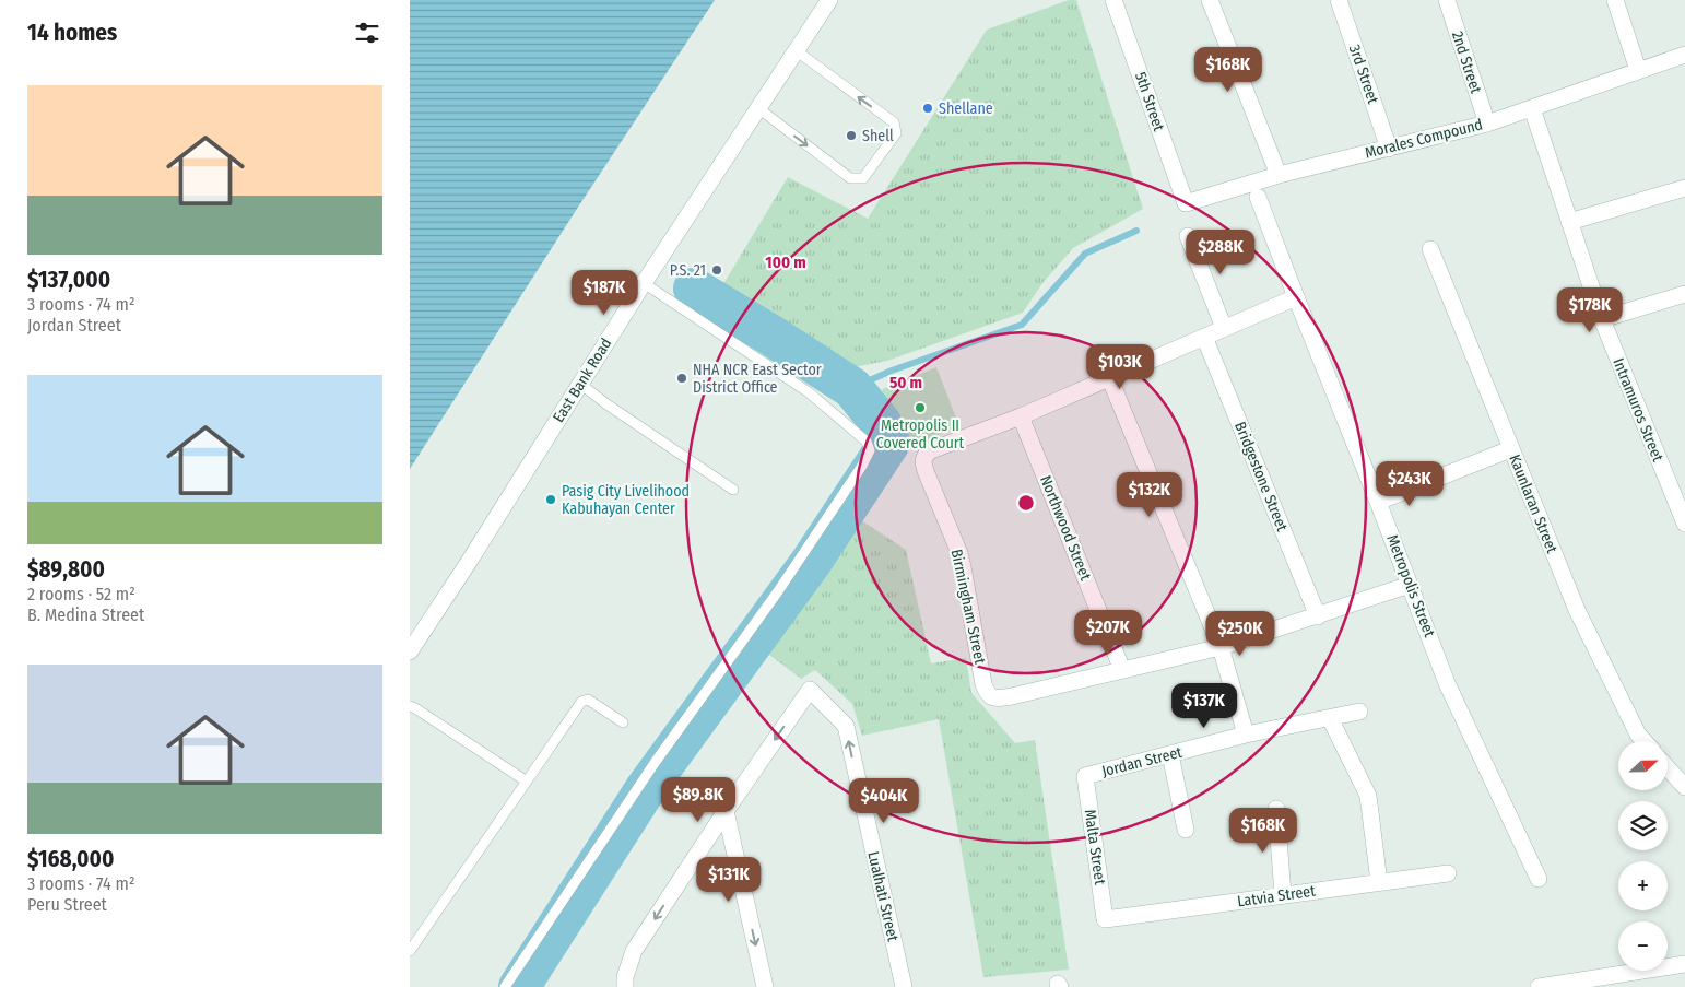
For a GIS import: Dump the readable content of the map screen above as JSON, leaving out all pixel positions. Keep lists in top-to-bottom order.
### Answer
{
  "streets": {
    "street": [
      "2nd Street",
      "3rd Street",
      "5th Street",
      "Morales Compound",
      "East Bank Road",
      "Intramuros Street",
      "Bridgestone Street",
      "Kaunlaran Street",
      "Northwood Street",
      "Metropolis Street",
      "Birmingham Street",
      "Jordan Street",
      "Malta Street",
      "Lualhati Street",
      "Latvia Street"
    ]
  },
  "crossings": [
    ["2nd Street", "Morales Compound"],
    ["3rd Street", "Morales Compound"],
    ["5th Street", "Morales Compound"],
    ["Morales Compound", "Intramuros Street"],
    ["Bridgestone Street", "Birmingham Street"],
    ["Northwood Street", "Birmingham Street"],
    ["Metropolis Street", "Birmingham Street"],
    ["Jordan Street", "Malta Street"],
    ["Malta Street", "Latvia Street"]
  ],
  "places": [
    "Shellane",
    "Shell",
    "P.S. 21",
    "NHA NCR East Sector District Office",
    "Metropolis II Covered Court",
    "Pasig City Livelihood Kabuhayan Center"
  ],
  "north": "right",
  "page": {
    "heading": "14 homes",
    "price": [
      "$168K",
      "$288K",
      "$187K",
      "$178K",
      "$103K",
      "$243K",
      "$132K",
      "$207K",
      "$250K",
      "$137K",
      "$89.8K",
      "$404K",
      "$168K",
      "$131K"
    ],
    "list": [
      {
        "name": "$137,000",
        "note": "3 rooms · 74 m² · Jordan Street"
      },
      {
        "name": "$89,800",
        "note": "2 rooms · 52 m² · B. Medina Street"
      },
      {
        "name": "$168,000",
        "note": "3 rooms · 74 m² · Peru Street"
      }
    ],
    "map_buttons": ["+", "−"]
  },
  "rings": ["100 m", "50 m"]
}
